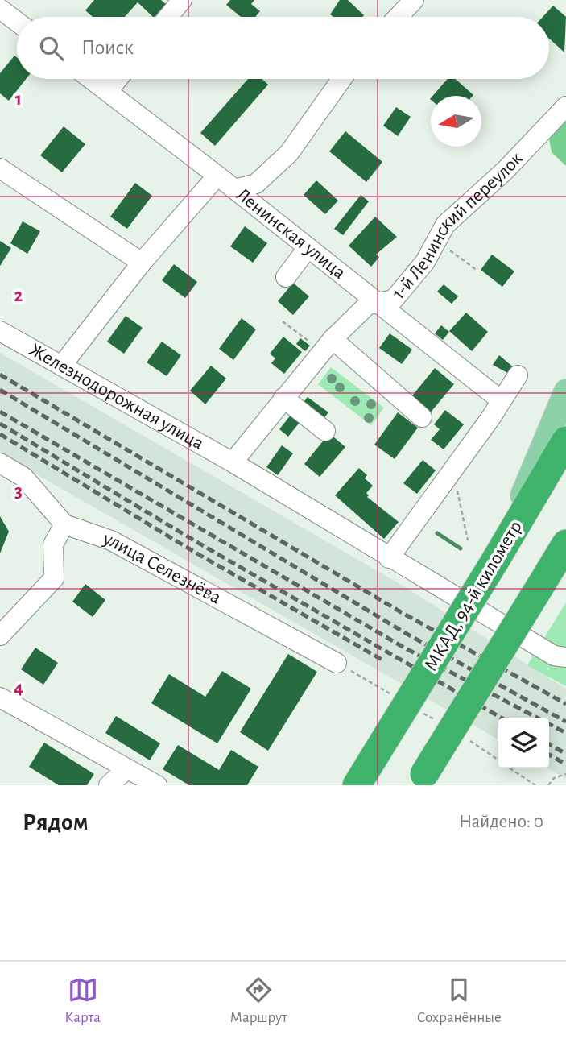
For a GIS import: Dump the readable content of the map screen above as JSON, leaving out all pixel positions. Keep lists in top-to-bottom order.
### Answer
{
  "streets": {
    "highway": ["МКАД, 94-й километр"],
    "street": [
      "1-й Ленинский переулок",
      "Ленинская улица",
      "Железнодорожная улица",
      "улица Селезнёва"
    ]
  },
  "crossings": [
    ["1-й Ленинский переулок", "Ленинская улица"],
    ["1-й Ленинский переулок", "Железнодорожная улица"]
  ],
  "north": "left",
  "page": {
    "search": "Поиск",
    "heading": ["Рядом", "Найдено: 0"],
    "nav": ["Карта", "Маршрут", "Сохранённые"]
  },
  "grid": {
    "rows": [
      "1",
      "2",
      "3",
      "4"
    ]
  }
}
